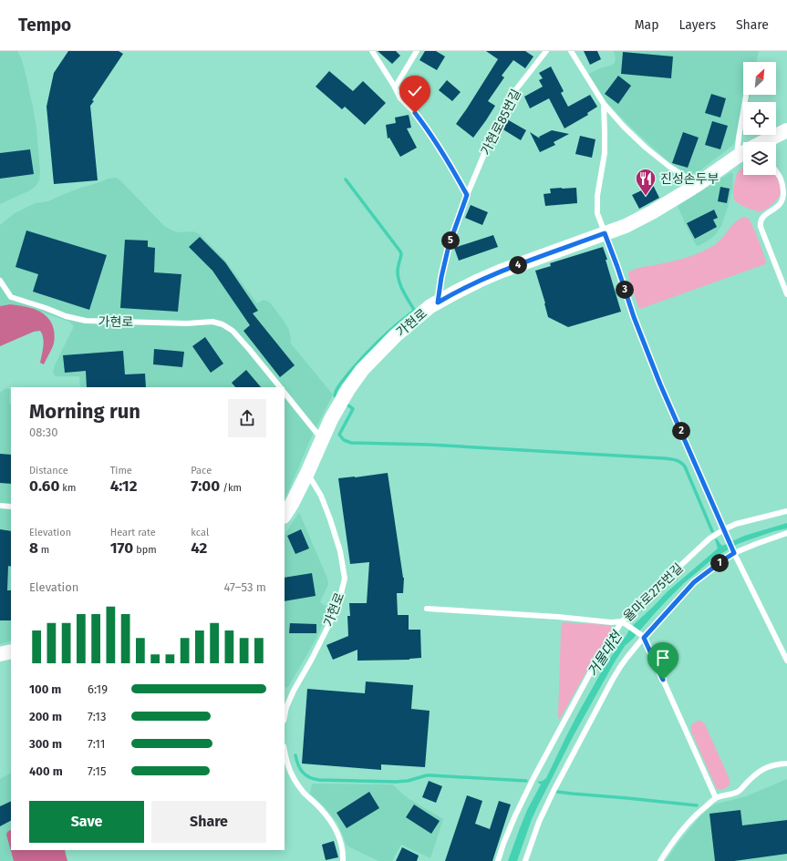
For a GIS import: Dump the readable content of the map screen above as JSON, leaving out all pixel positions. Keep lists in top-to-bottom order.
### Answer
{
  "streets": {
    "street": ["가현로"],
    "lane": ["가현로85번길", "율마로275번길"]
  },
  "crossings": [
    ["가현로85번길", "가현로"]
  ],
  "water": ["거물대천"],
  "places": {
    "restaurant": ["진성손두부"]
  },
  "north": "top right",
  "page": {
    "header": "Tempo",
    "nav": ["Map", "Layers", "Share"],
    "pins": [
      "5",
      "4",
      "3",
      "2",
      "1"
    ],
    "heading": ["Morning run", "08:30"],
    "stats": [
      ["Distance", "0.60 km"],
      ["Time", "4:12"],
      ["Pace", "7:00 /km"],
      ["Elevation", "8 m"],
      ["Heart rate", "170 bpm"],
      ["kcal", "42"]
    ],
    "chart": ["Elevation", "47–53 m"],
    "list": [
      {
        "name": "100 m",
        "note": "6:19"
      },
      {
        "name": "200 m",
        "note": "7:13"
      },
      {
        "name": "300 m",
        "note": "7:11"
      },
      {
        "name": "400 m",
        "note": "7:15"
      }
    ],
    "buttons": ["Save", "Share"]
  }
}
